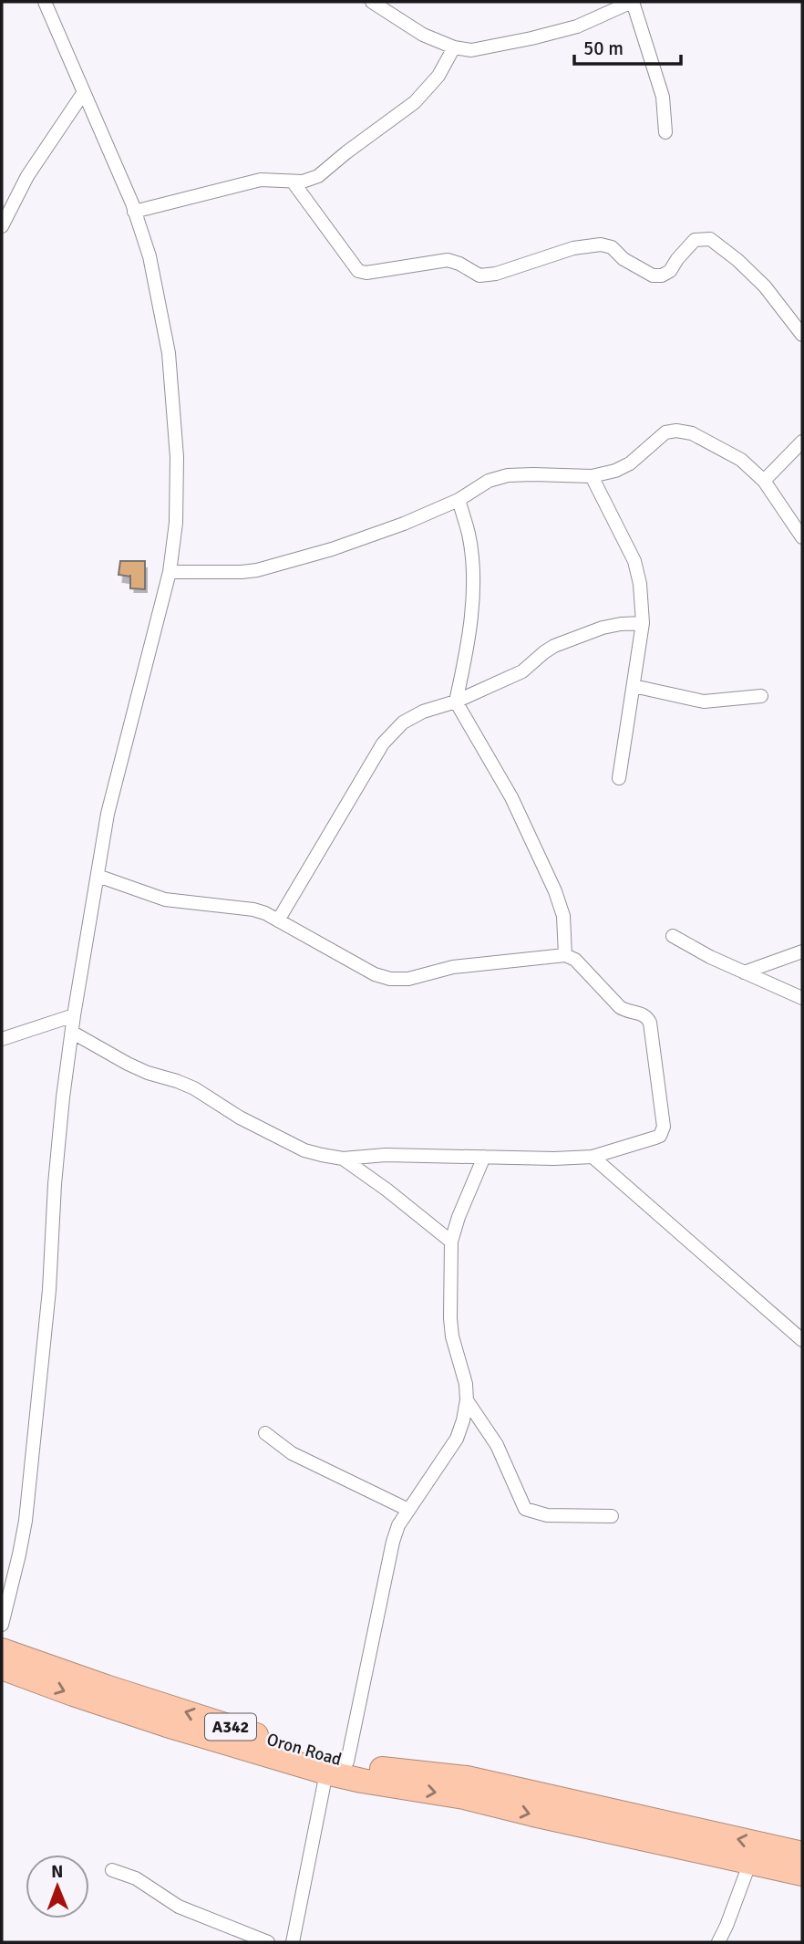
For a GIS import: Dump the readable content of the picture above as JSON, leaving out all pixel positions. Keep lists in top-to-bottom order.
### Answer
{
  "streets": {
    "highway": ["A342", "Oron Road"]
  },
  "scale_bar": "50 m",
  "north": "top"
}
